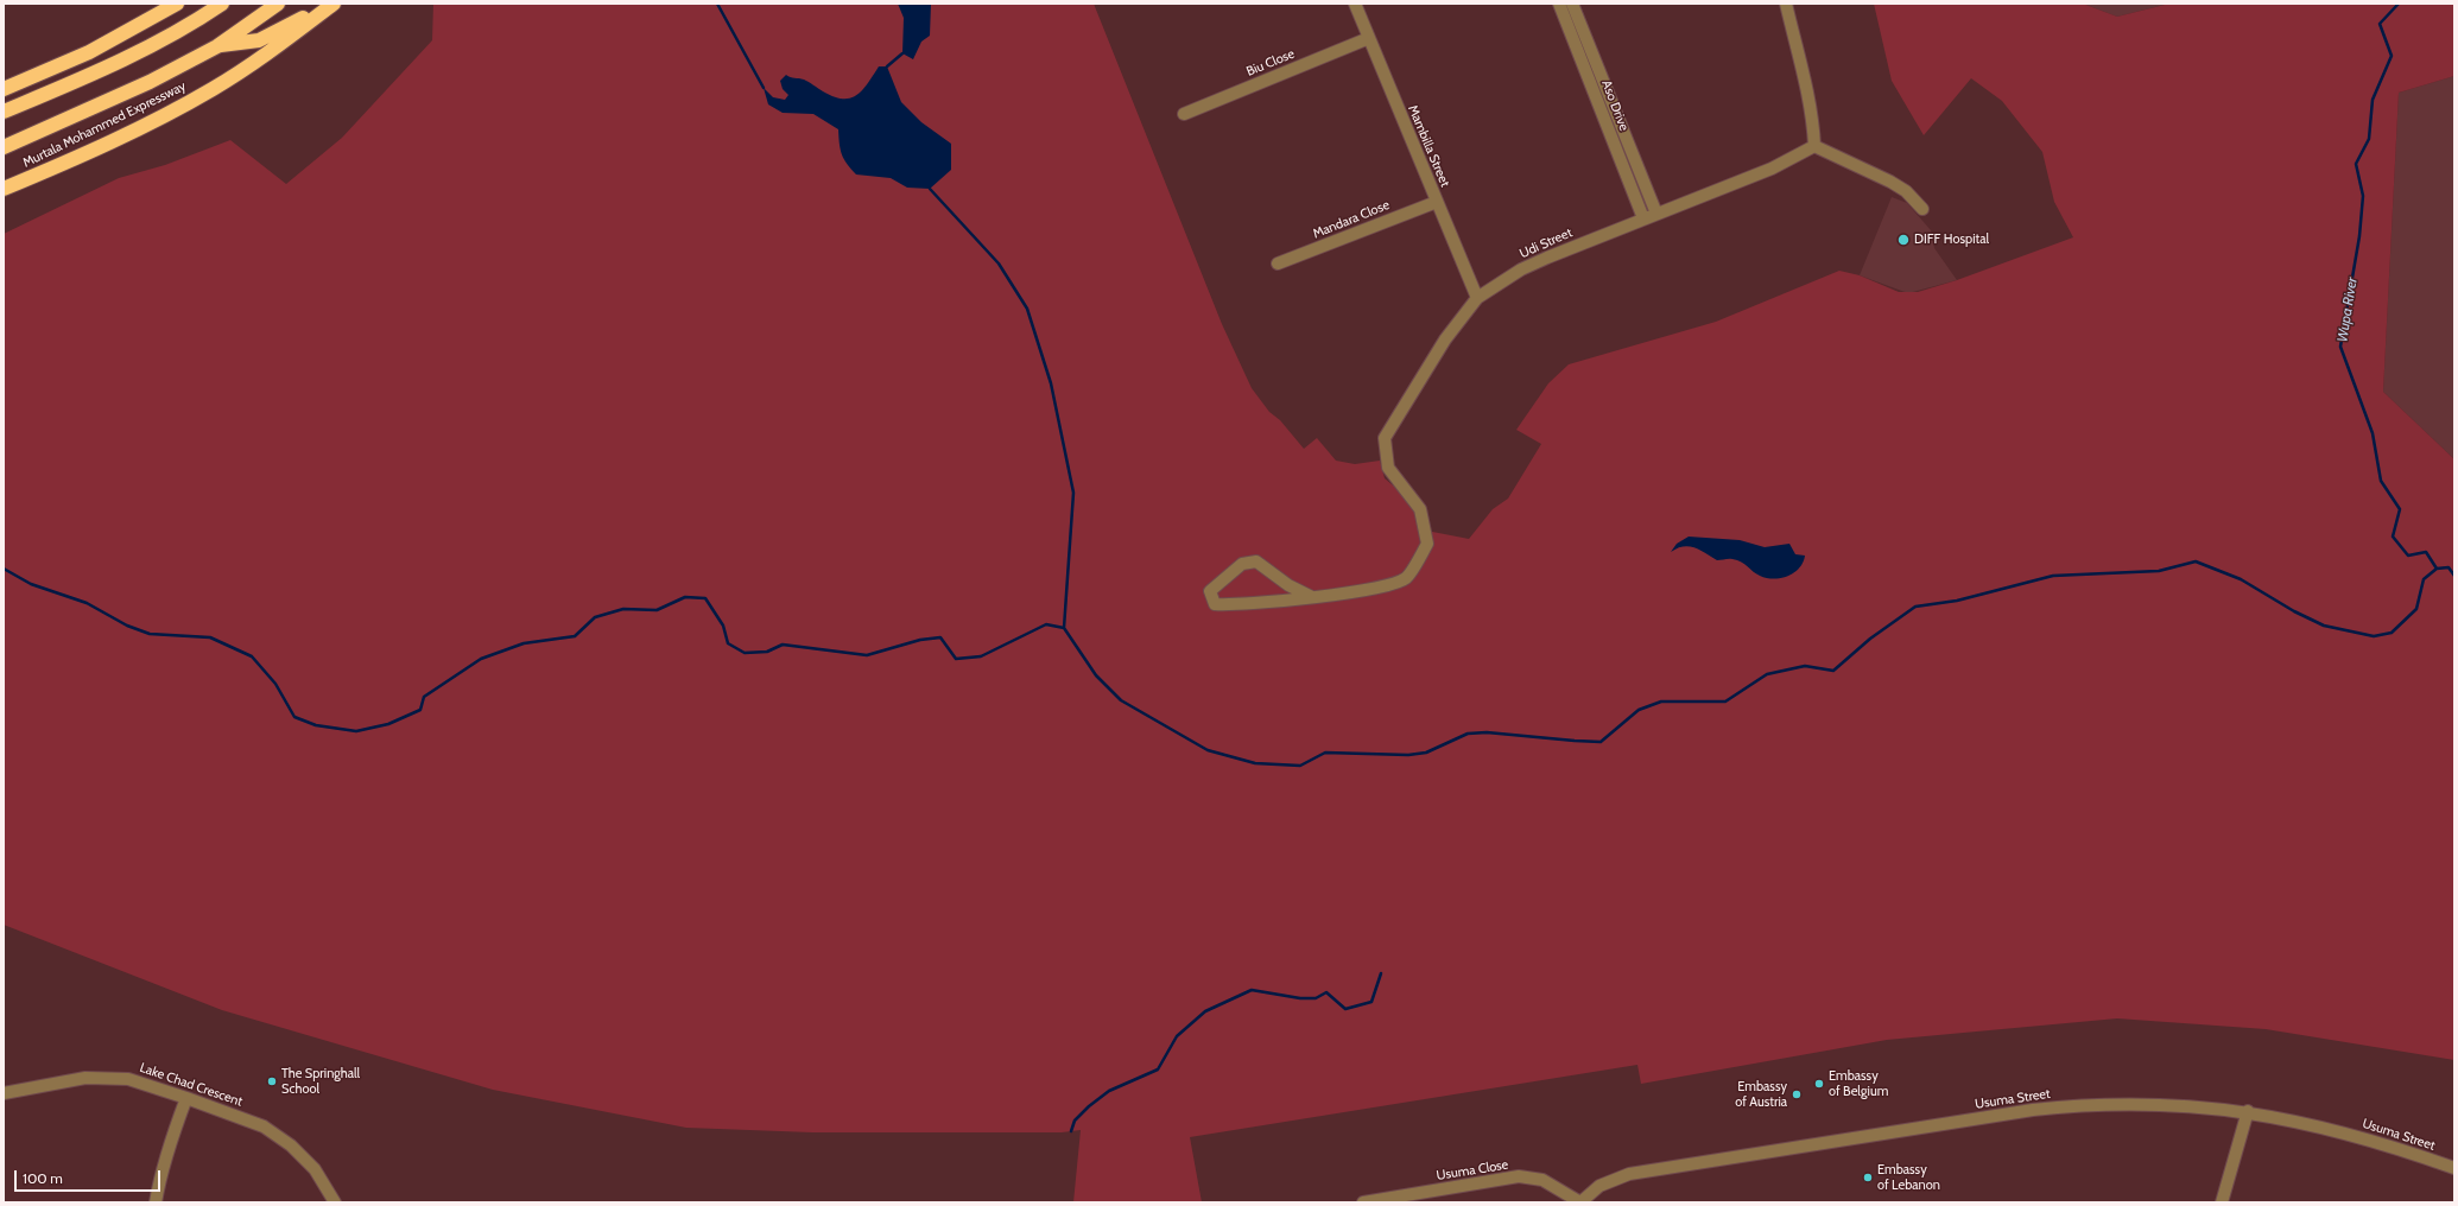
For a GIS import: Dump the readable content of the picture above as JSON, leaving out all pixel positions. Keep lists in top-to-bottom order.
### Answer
{
  "streets": {
    "highway": ["Murtala Mohammed Expressway"],
    "street": [
      "Biu Close",
      "Aso Drive",
      "Mambilla Street",
      "Mandara Close",
      "Udi Street",
      "Lake Chad Crescent",
      "Usuma Street",
      "Usuma Close"
    ]
  },
  "crossings": [
    ["Biu Close", "Mambilla Street"],
    ["Aso Drive", "Udi Street"],
    ["Mambilla Street", "Mandara Close"],
    ["Mambilla Street", "Udi Street"],
    ["Usuma Street", "Usuma Close"]
  ],
  "water": ["Wupa River"],
  "places": [
    "DIFF Hospital",
    "The Springhall School",
    "Embassy of Belgium",
    "Embassy of Austria",
    "Embassy of Lebanon"
  ],
  "scale_bar": "100 m"
}
